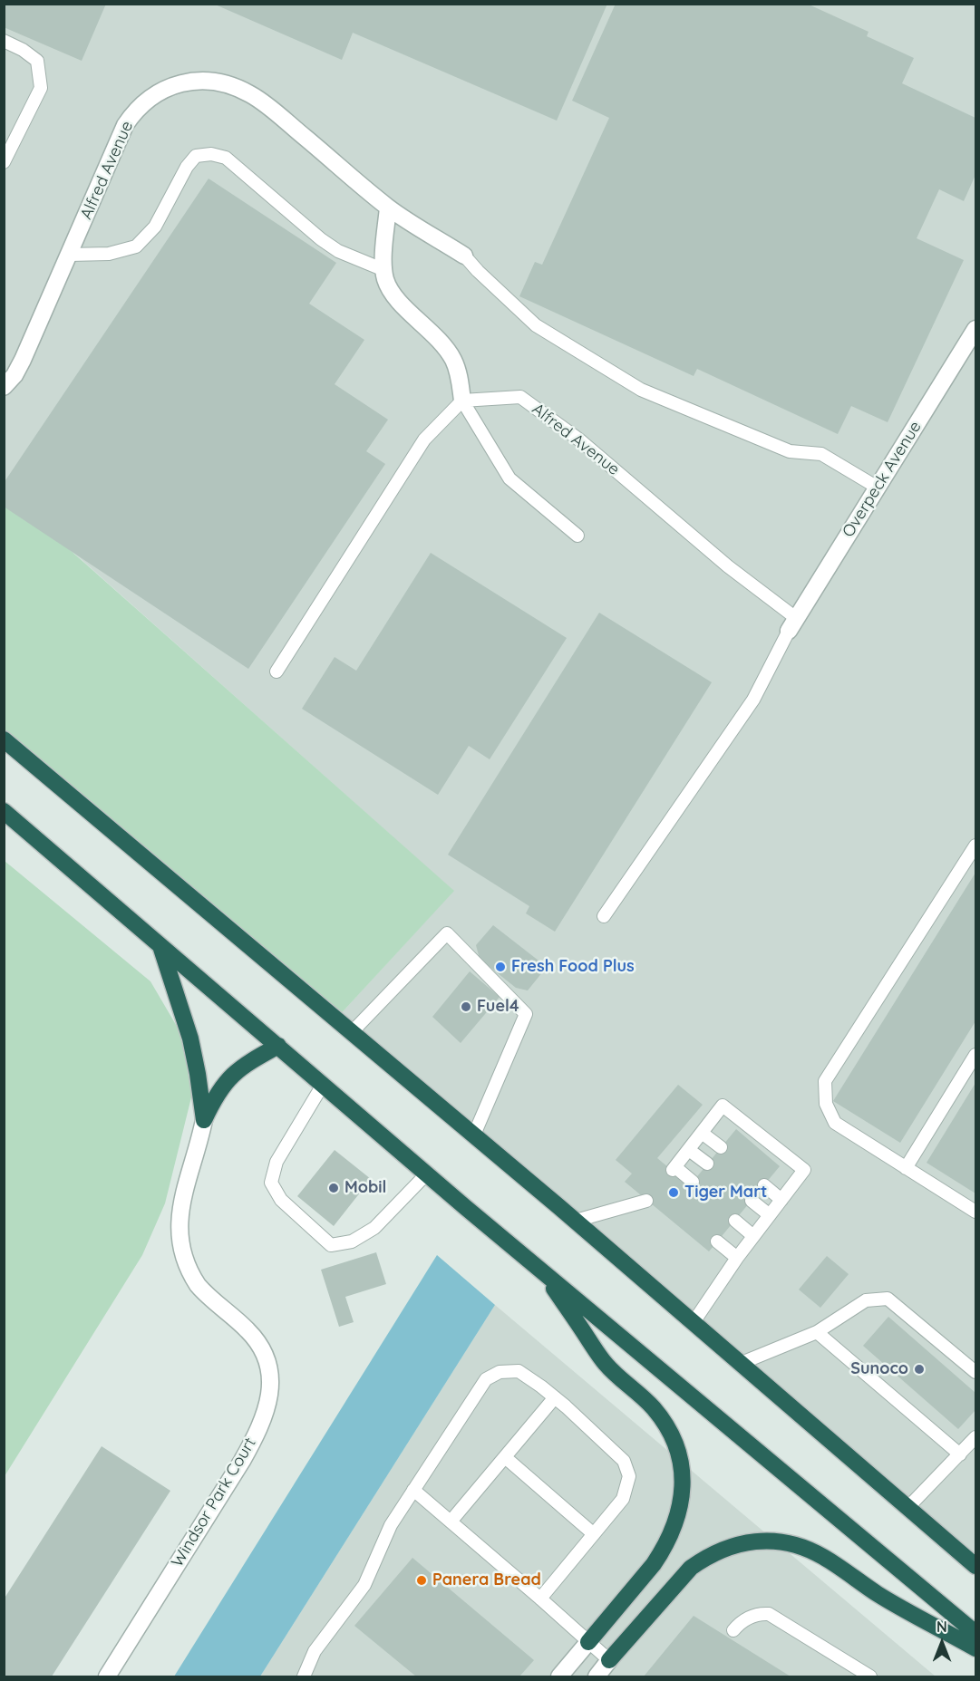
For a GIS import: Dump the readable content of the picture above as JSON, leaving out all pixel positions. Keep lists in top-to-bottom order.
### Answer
{
  "streets": {
    "street": ["Alfred Avenue", "Overpeck Avenue", "Windsor Park Court"]
  },
  "crossings": [
    ["Alfred Avenue", "Overpeck Avenue"]
  ],
  "places": [
    "Fresh Food Plus",
    "Fuel4",
    "Mobil",
    "Tiger Mart",
    "Sunoco",
    "Panera Bread"
  ],
  "north": "top"
}
